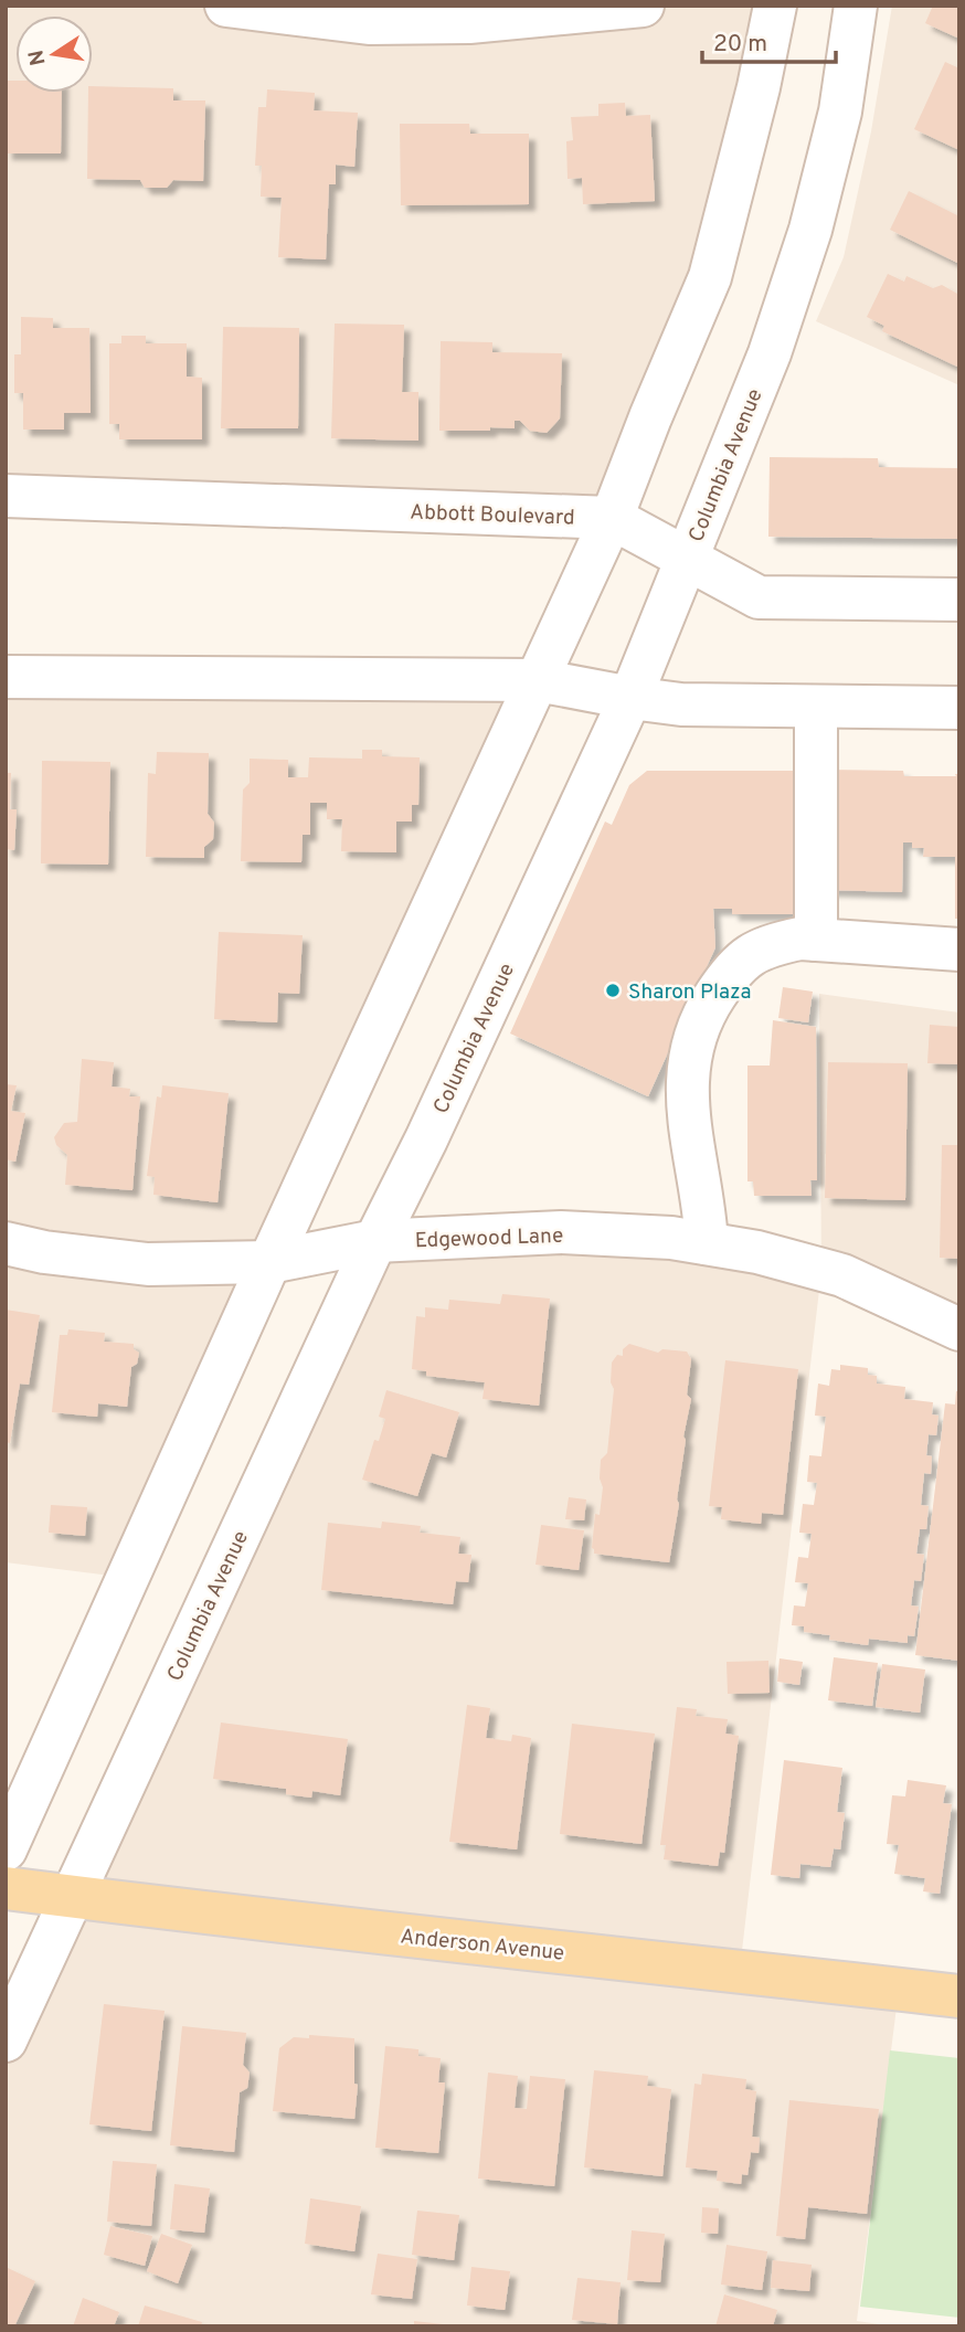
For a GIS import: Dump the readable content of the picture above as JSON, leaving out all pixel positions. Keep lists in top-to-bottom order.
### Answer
{
  "streets": {
    "main road": ["Anderson Avenue"],
    "street": ["Columbia Avenue", "Abbott Boulevard", "Edgewood Lane"]
  },
  "crossings": [
    ["Columbia Avenue", "Abbott Boulevard"],
    ["Columbia Avenue", "Edgewood Lane"],
    ["Columbia Avenue", "Anderson Avenue"]
  ],
  "places": ["Sharon Plaza"],
  "scale_bar": "20 m",
  "north": "left"
}
